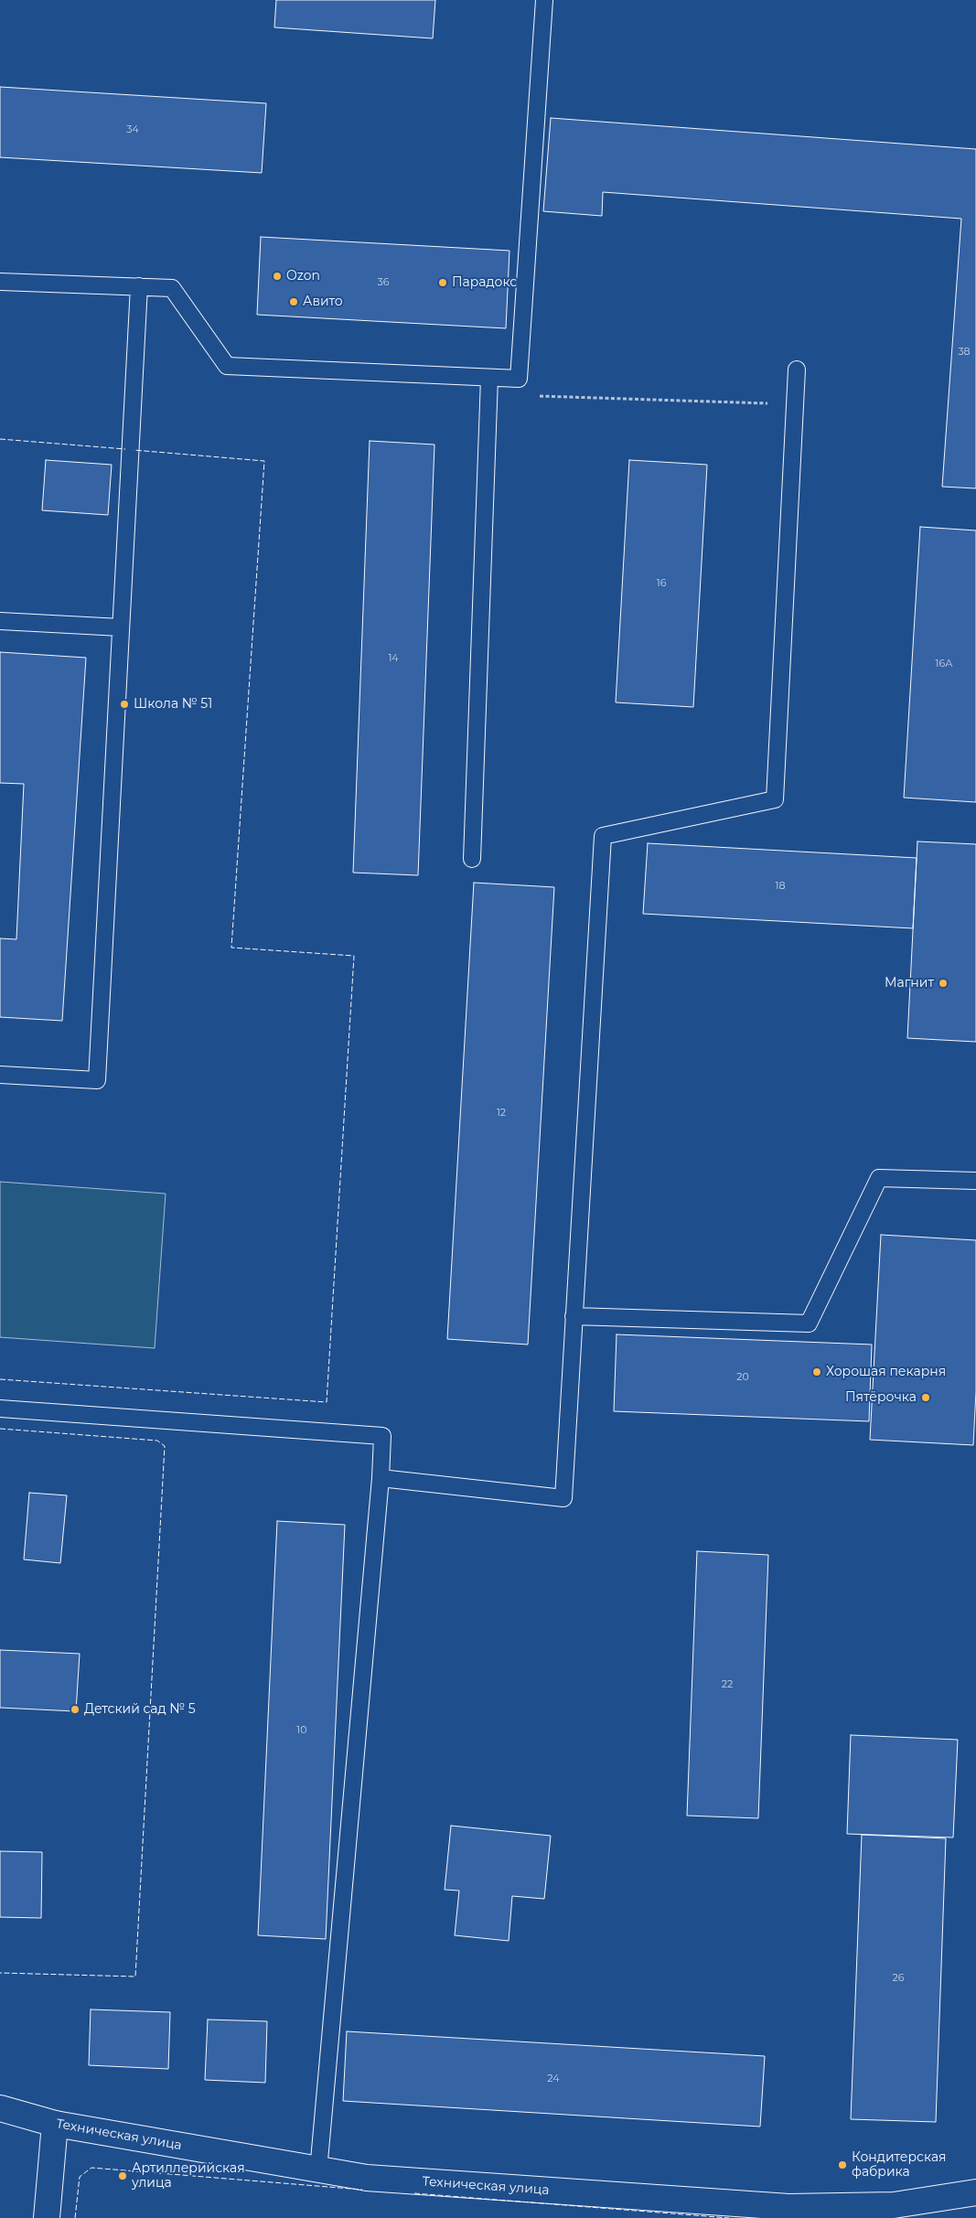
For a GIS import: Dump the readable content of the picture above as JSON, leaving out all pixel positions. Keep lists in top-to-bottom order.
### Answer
{
  "streets": {
    "street": ["Техническая улица"]
  },
  "places": [
    "Ozon",
    "Парадокс",
    "Авито",
    "Школа № 51",
    "Магнит",
    "Хорошая пекарня",
    "Пятёрочка",
    "Детский сад № 5",
    "Кондитерская фабрика",
    "Артиллерийская улица"
  ],
  "house_numbers": [
    "34",
    "36",
    "38",
    "16",
    "14",
    "16А",
    "18",
    "12",
    "20",
    "22",
    "10",
    "26",
    "24"
  ]
}
